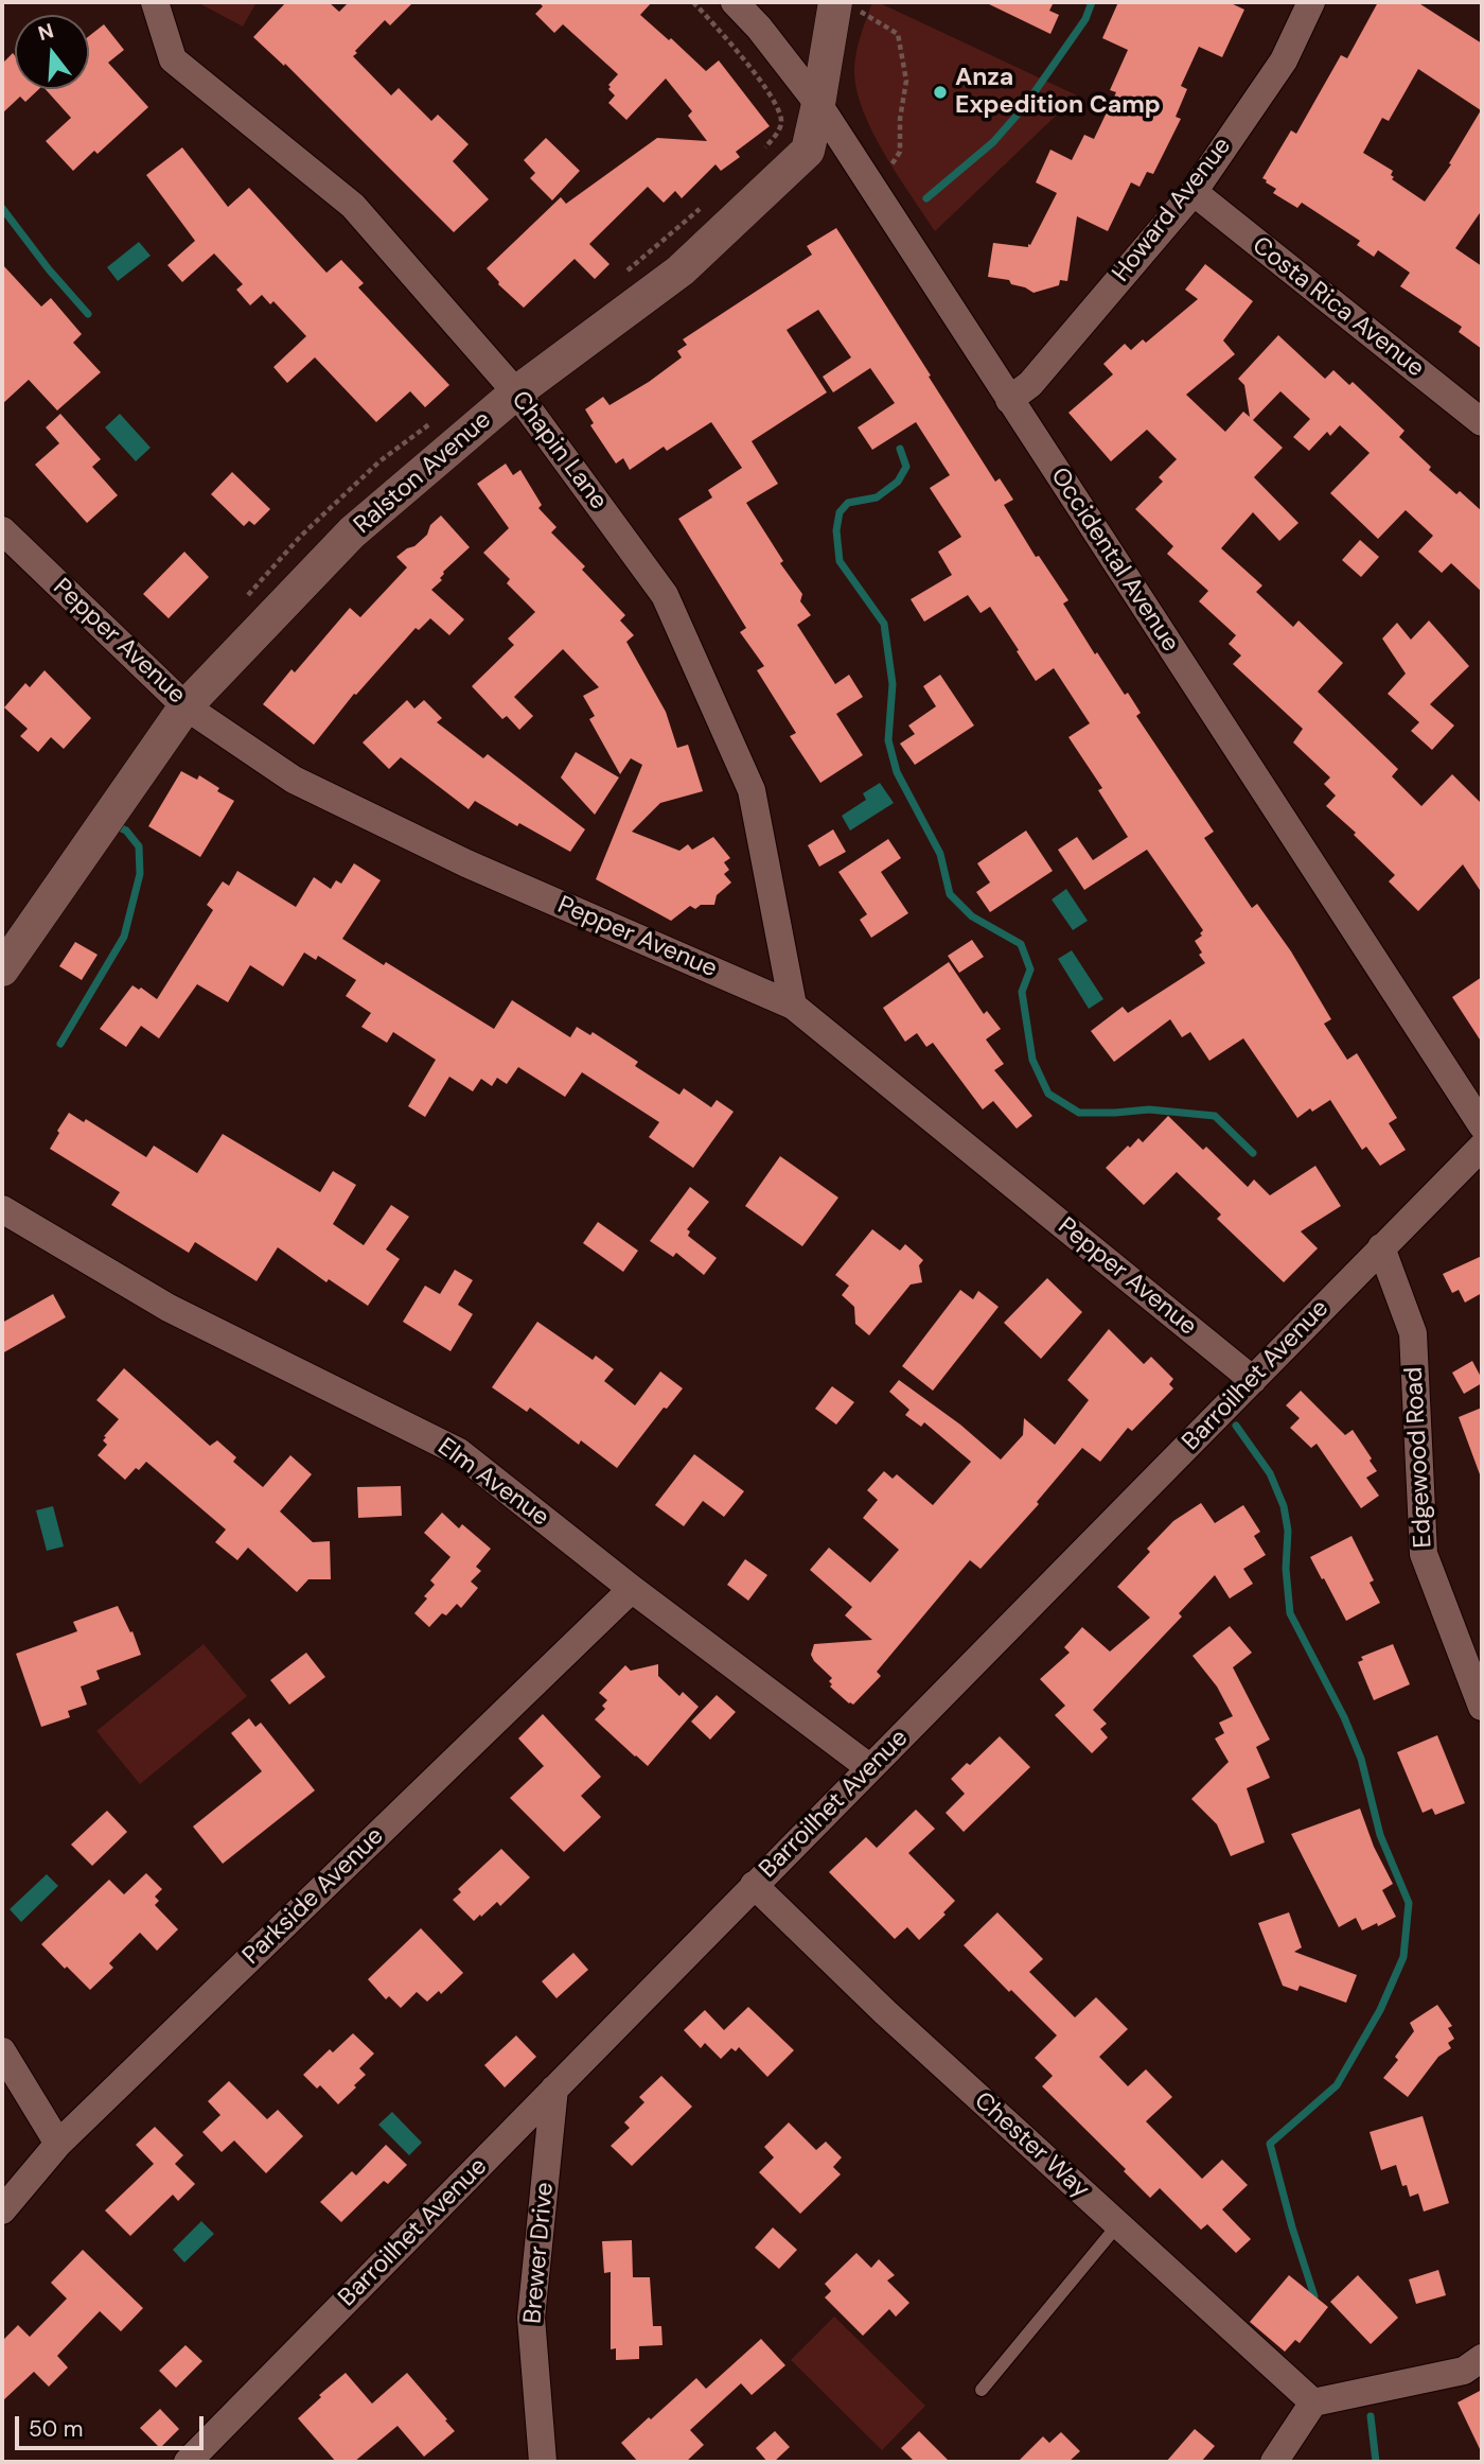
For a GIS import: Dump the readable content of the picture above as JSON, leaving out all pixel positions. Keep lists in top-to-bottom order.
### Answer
{
  "streets": {
    "street": [
      "Howard Avenue",
      "Costa Rica Avenue",
      "Chapin Lane",
      "Ralston Avenue",
      "Occidental Avenue",
      "Pepper Avenue",
      "Barroilhet Avenue",
      "Edgewood Road",
      "Elm Avenue",
      "Parkside Avenue",
      "Chester Way",
      "Brewer Drive"
    ]
  },
  "crossings": [
    ["Howard Avenue", "Costa Rica Avenue"],
    ["Howard Avenue", "Occidental Avenue"],
    ["Chapin Lane", "Ralston Avenue"],
    ["Chapin Lane", "Pepper Avenue"],
    ["Ralston Avenue", "Occidental Avenue"],
    ["Ralston Avenue", "Pepper Avenue"],
    ["Pepper Avenue", "Barroilhet Avenue"],
    ["Barroilhet Avenue", "Edgewood Road"],
    ["Barroilhet Avenue", "Elm Avenue"],
    ["Barroilhet Avenue", "Chester Way"],
    ["Barroilhet Avenue", "Brewer Drive"],
    ["Elm Avenue", "Parkside Avenue"]
  ],
  "places": ["Anza Expedition Camp"],
  "scale_bar": "50 m",
  "north": "top"
}
